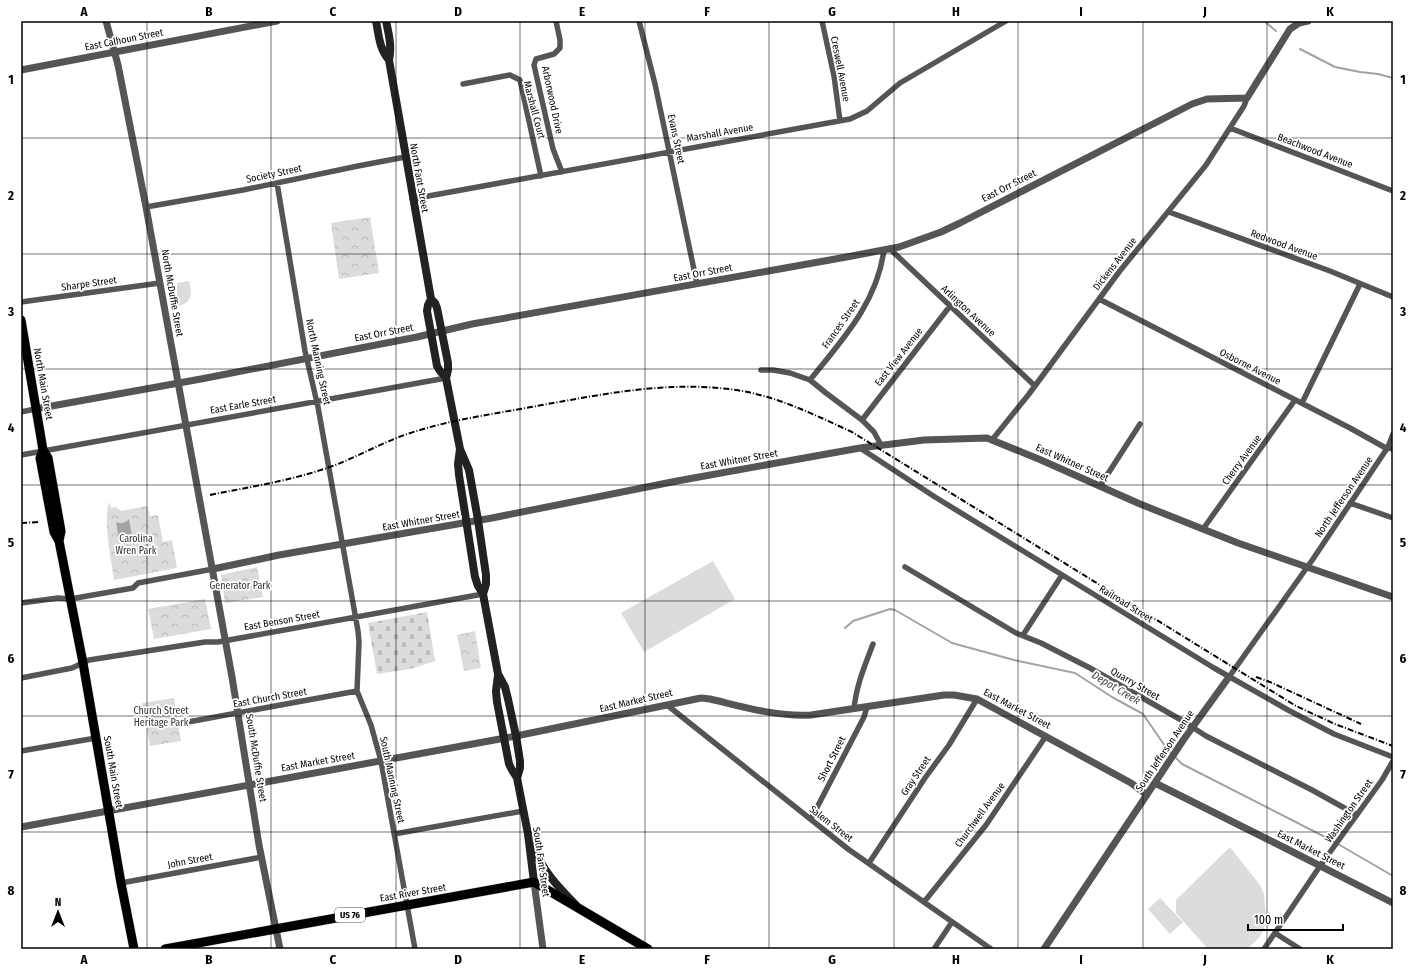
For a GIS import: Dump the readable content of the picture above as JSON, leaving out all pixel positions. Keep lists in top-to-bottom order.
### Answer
{
  "streets": {
    "main road": [
      "North Fant Street",
      "North Main Street",
      "South Main Street",
      "South Fant Street",
      "East River Street",
      "US 76"
    ],
    "street": [
      "East Calhoun Street",
      "Creswell Avenue",
      "Arborwood Drive",
      "Marshall Court",
      "Marshall Avenue",
      "Evans Street",
      "Beachwood Avenue",
      "Society Street",
      "East Orr Street",
      "Redwood Avenue",
      "Dickens Avenue",
      "Sharpe Street",
      "North McDuffie Street",
      "Arlington Avenue",
      "Frances Street",
      "East View Avenue",
      "North Manning Street",
      "Osborne Avenue",
      "East Earle Street",
      "East Whitner Street",
      "Cherry Avenue",
      "North Jefferson Avenue",
      "Railroad Street",
      "East Benson Street",
      "Quarry Street",
      "East Church Street",
      "East Market Street",
      "South Jefferson Avenue",
      "South McDuffie Street",
      "Short Street",
      "Gray Street",
      "South Manning Street",
      "Washington Street",
      "Churchwell Avenue",
      "Salem Street",
      "John Street"
    ]
  },
  "crossings": [
    ["East Calhoun Street", "North McDuffie Street"],
    ["Creswell Avenue", "Marshall Avenue"],
    ["Arborwood Drive", "Marshall Avenue"],
    ["Marshall Court", "Marshall Avenue"],
    ["Marshall Avenue", "Evans Street"],
    ["Marshall Avenue", "North Fant Street"],
    ["Evans Street", "East Orr Street"],
    ["Beachwood Avenue", "Dickens Avenue"],
    ["Society Street", "North Fant Street"],
    ["Society Street", "North McDuffie Street"],
    ["Society Street", "North Manning Street"],
    ["North Fant Street", "East Orr Street"],
    ["North Fant Street", "East Earle Street"],
    ["North Fant Street", "East Whitner Street"],
    ["North Fant Street", "South Fant Street"],
    ["East Orr Street", "Dickens Avenue"],
    ["East Orr Street", "North McDuffie Street"],
    ["East Orr Street", "Arlington Avenue"],
    ["East Orr Street", "Frances Street"],
    ["East Orr Street", "North Manning Street"],
    ["East Orr Street", "North Main Street"],
    ["Redwood Avenue", "Dickens Avenue"],
    ["Dickens Avenue", "Arlington Avenue"],
    ["Dickens Avenue", "Osborne Avenue"],
    ["Dickens Avenue", "East Whitner Street"],
    ["Sharpe Street", "North McDuffie Street"],
    ["North McDuffie Street", "East Earle Street"],
    ["North McDuffie Street", "East Whitner Street"],
    ["North McDuffie Street", "South McDuffie Street"],
    ["Arlington Avenue", "Frances Street"],
    ["Arlington Avenue", "East View Avenue"],
    ["North Manning Street", "East Earle Street"],
    ["North Manning Street", "East Whitner Street"],
    ["North Manning Street", "South Manning Street"],
    ["Osborne Avenue", "Cherry Avenue"],
    ["Osborne Avenue", "North Jefferson Avenue"],
    ["North Main Street", "East Earle Street"],
    ["North Main Street", "East Whitner Street"],
    ["North Main Street", "South Main Street"],
    ["East Whitner Street", "Cherry Avenue"],
    ["East Whitner Street", "North Jefferson Avenue"],
    ["East Whitner Street", "Railroad Street"],
    ["East Whitner Street", "South Jefferson Avenue"],
    ["East Whitner Street", "South McDuffie Street"],
    ["East Whitner Street", "South Main Street"],
    ["East Whitner Street", "South Manning Street"],
    ["East Whitner Street", "South Fant Street"],
    ["North Jefferson Avenue", "South Jefferson Avenue"],
    ["Railroad Street", "South Jefferson Avenue"],
    ["East Benson Street", "South McDuffie Street"],
    ["East Benson Street", "South Main Street"],
    ["East Benson Street", "South Manning Street"],
    ["East Benson Street", "South Fant Street"],
    ["Quarry Street", "South Jefferson Avenue"],
    ["Quarry Street", "Washington Street"],
    ["East Church Street", "South McDuffie Street"],
    ["East Church Street", "South Manning Street"],
    ["East Market Street", "South Jefferson Avenue"],
    ["East Market Street", "South McDuffie Street"],
    ["East Market Street", "Short Street"],
    ["East Market Street", "South Main Street"],
    ["East Market Street", "Gray Street"],
    ["East Market Street", "South Manning Street"],
    ["East Market Street", "Washington Street"],
    ["East Market Street", "Churchwell Avenue"],
    ["East Market Street", "Salem Street"],
    ["East Market Street", "South Fant Street"],
    ["South McDuffie Street", "John Street"],
    ["South McDuffie Street", "East River Street"],
    ["Short Street", "Salem Street"],
    ["South Main Street", "John Street"],
    ["Gray Street", "Salem Street"],
    ["South Manning Street", "East River Street"],
    ["Churchwell Avenue", "Salem Street"],
    ["South Fant Street", "East River Street"]
  ],
  "water": ["Depot Creek"],
  "parks": ["Carolina Wren Park", "Generator Park", "Church Street Heritage Park"],
  "scale_bar": "100 m",
  "north": "top",
  "grid": {
    "columns": [
      "A",
      "B",
      "C",
      "D",
      "E",
      "F",
      "G",
      "H",
      "I",
      "J",
      "K"
    ],
    "rows": [
      "1",
      "2",
      "3",
      "4",
      "5",
      "6",
      "7",
      "8"
    ]
  }
}
